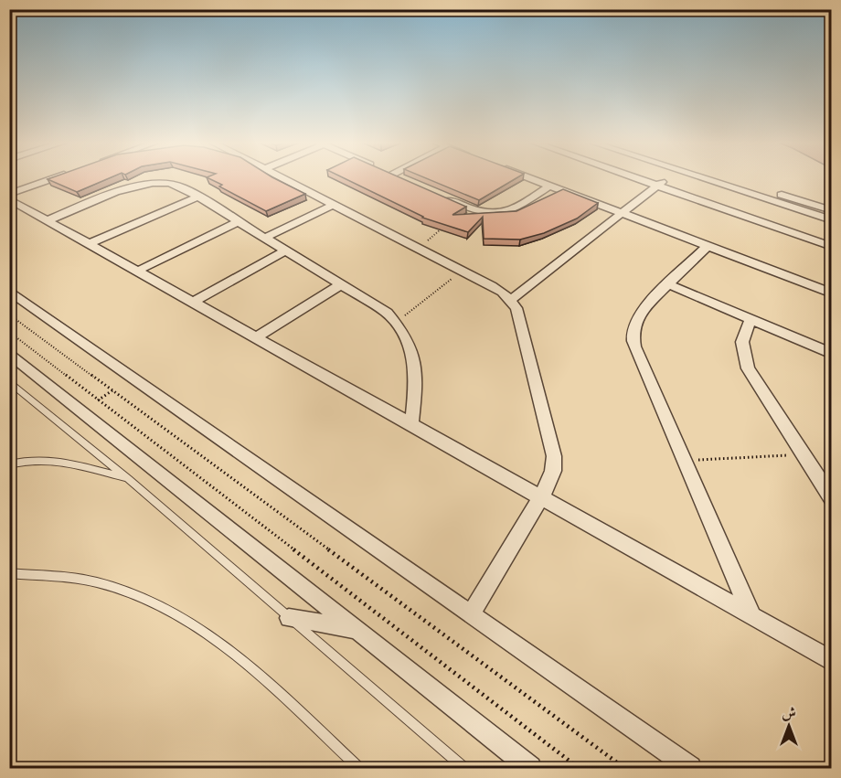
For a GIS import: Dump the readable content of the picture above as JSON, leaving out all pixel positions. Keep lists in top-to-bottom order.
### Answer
{
  "north": "top"
}
